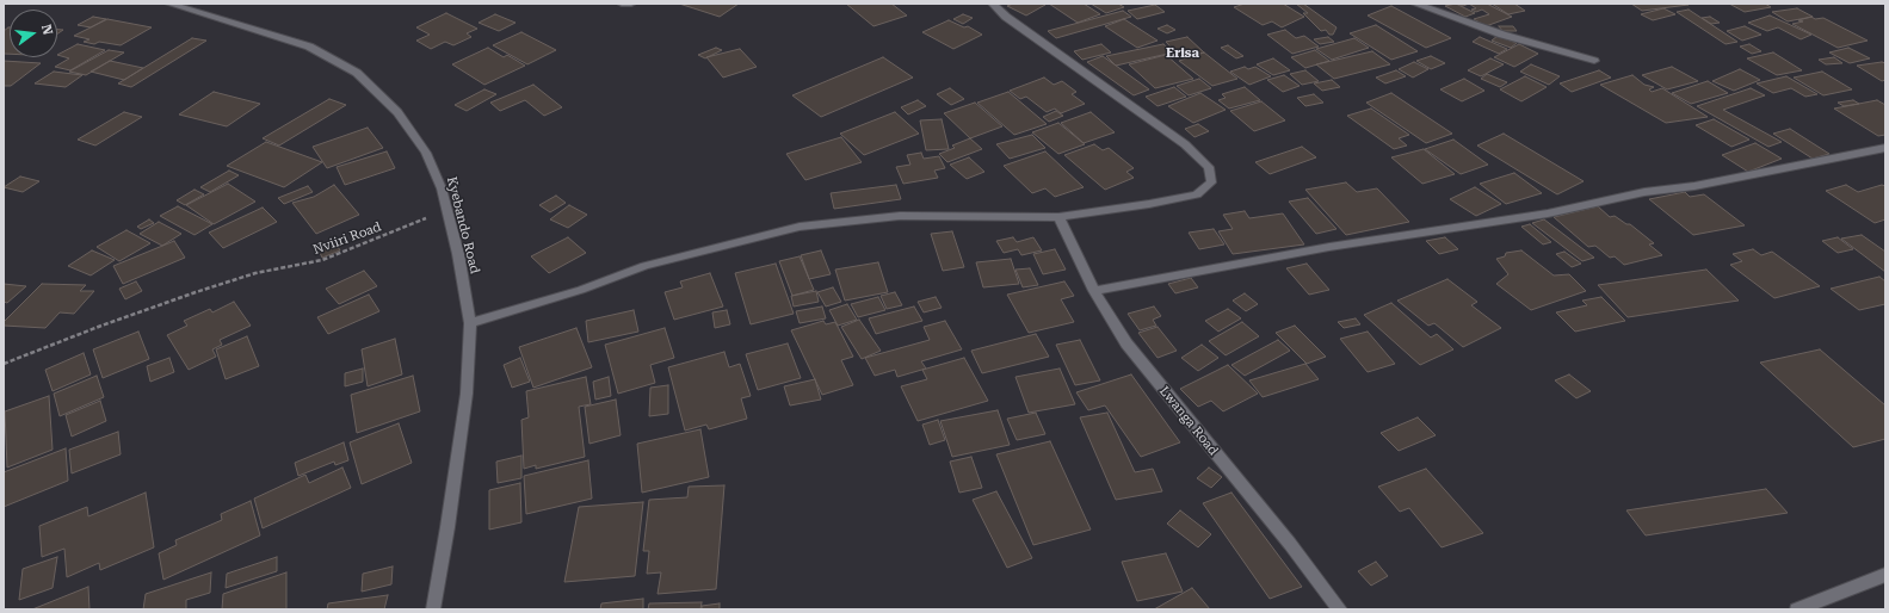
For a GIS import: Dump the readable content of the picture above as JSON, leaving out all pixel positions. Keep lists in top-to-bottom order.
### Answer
{
  "streets": {
    "street": ["Kyebando Road", "Lwanga Road"],
    "path": ["Nviiri Road"]
  },
  "crossings": [
    ["Kyebando Road", "Nviiri Road"]
  ],
  "districts": ["Erisa"],
  "north": "right"
}
